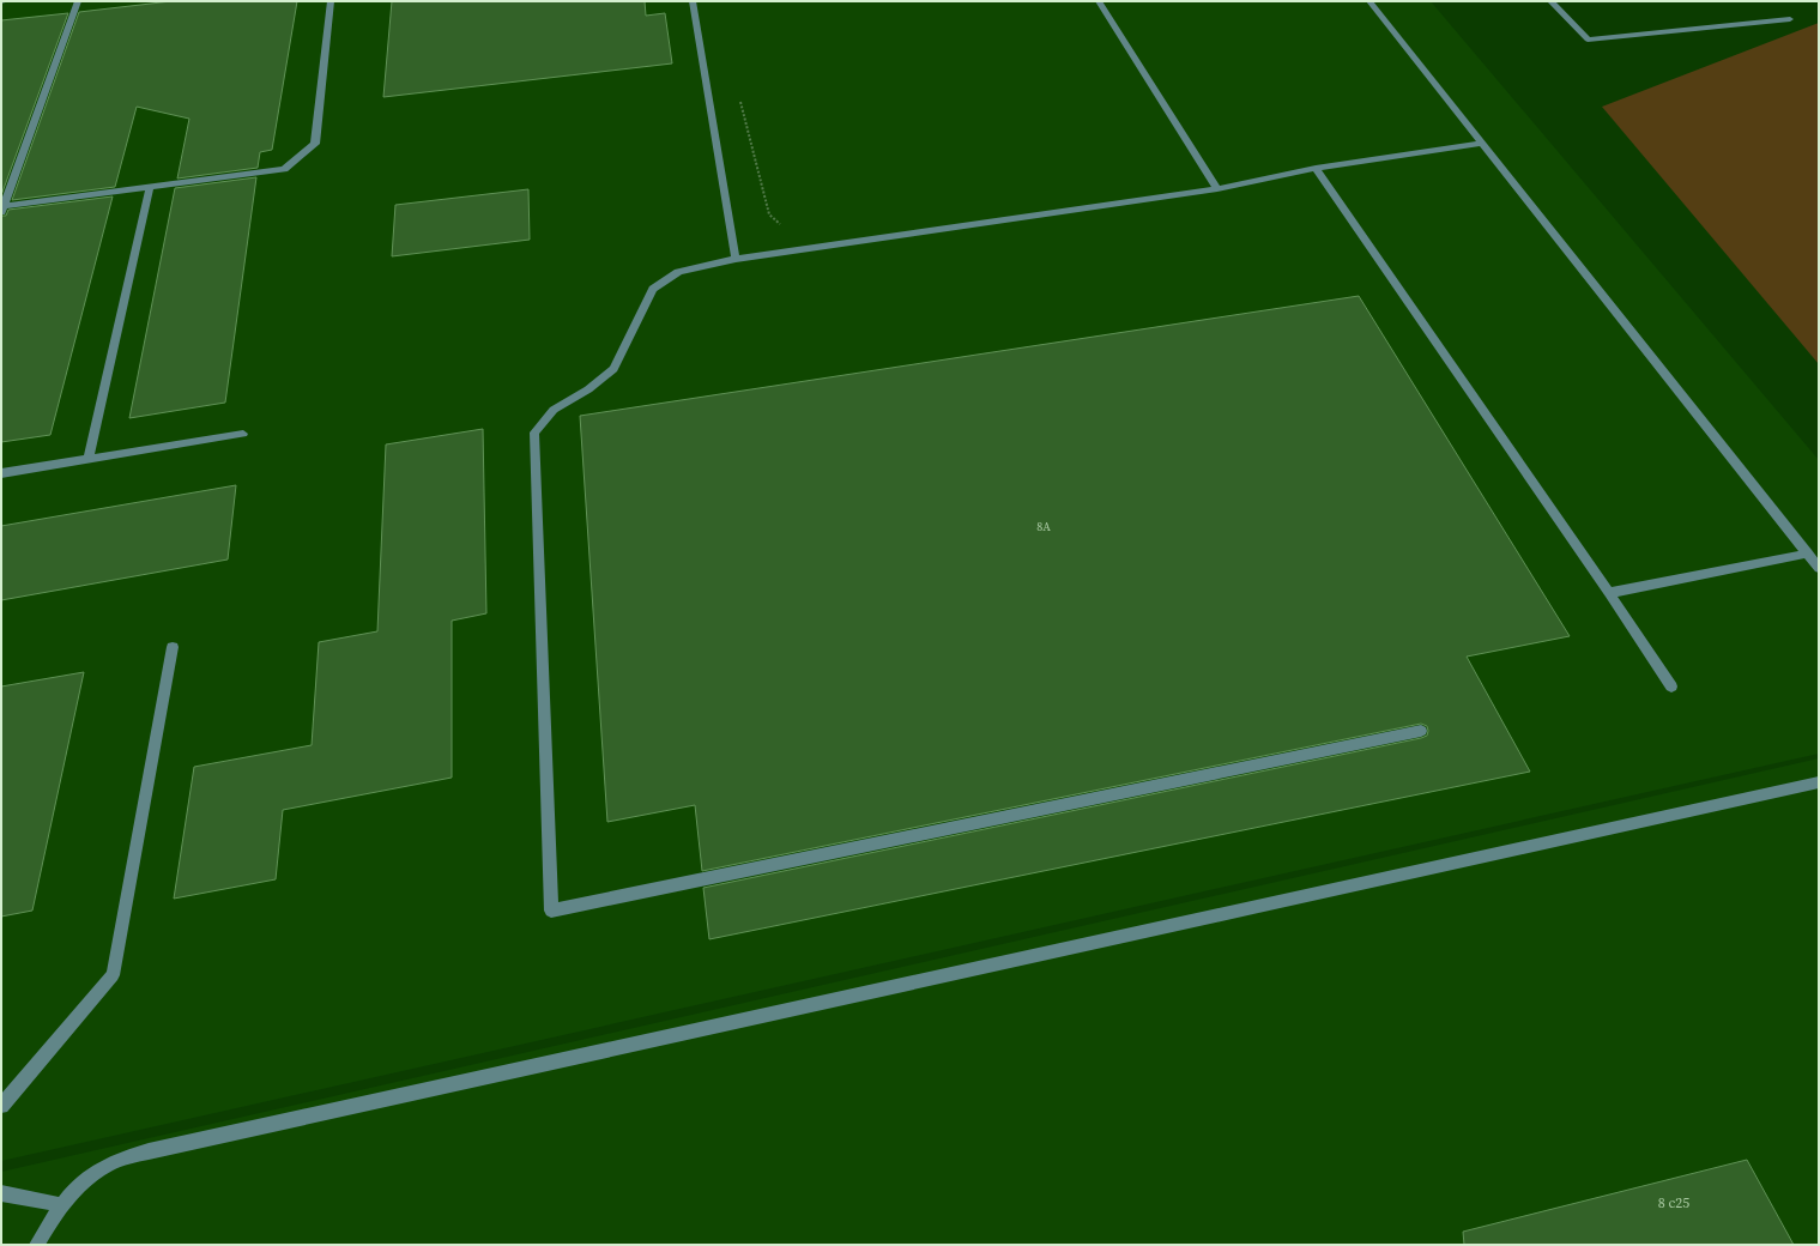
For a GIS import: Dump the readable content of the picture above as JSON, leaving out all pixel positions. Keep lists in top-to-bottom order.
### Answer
{
  "house_numbers": ["8А", "8 с25"]
}
